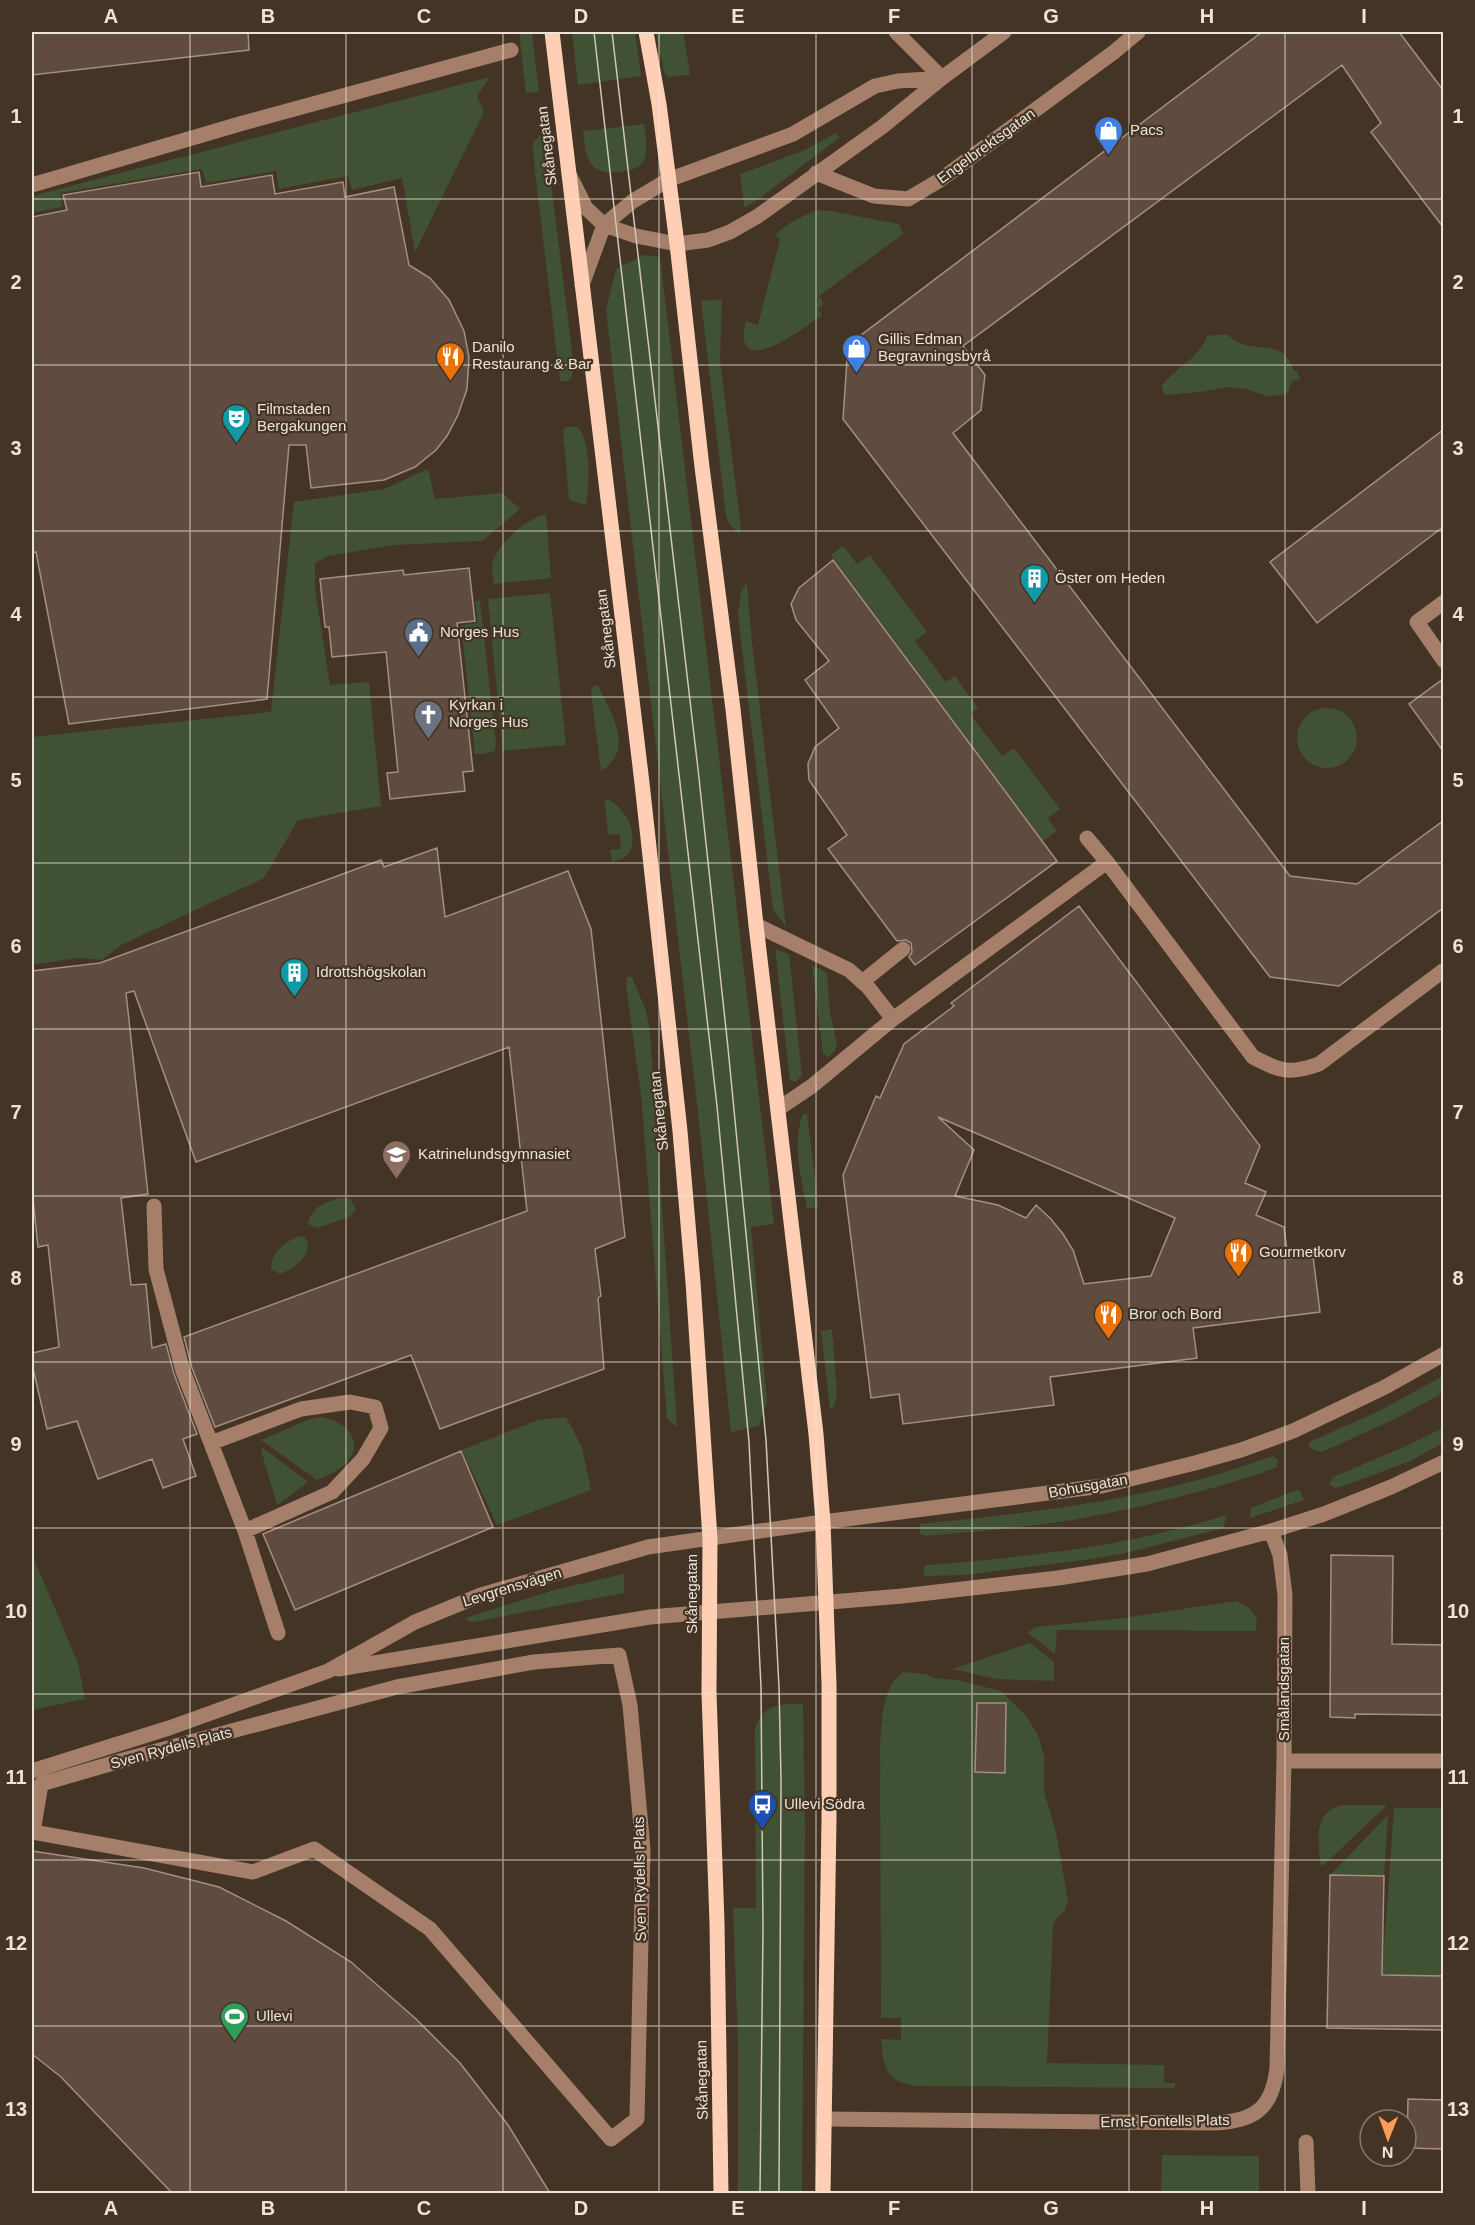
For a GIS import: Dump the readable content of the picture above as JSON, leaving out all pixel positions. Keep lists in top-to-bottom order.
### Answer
{
  "streets": {
    "main road": ["Skånegatan"],
    "street": [
      "Engelbrektsgatan",
      "Bohusgatan",
      "Levgrensvägen",
      "Smålandsgatan",
      "Sven Rydells Plats",
      "Ernst Fontells Plats"
    ]
  },
  "crossings": [
    ["Skånegatan", "Bohusgatan"],
    ["Skånegatan", "Levgrensvägen"],
    ["Bohusgatan", "Levgrensvägen"],
    ["Smålandsgatan", "Ernst Fontells Plats"]
  ],
  "places": {
    "shop": ["Pacs", "Gillis Edman Begravningsbyrå"],
    "restaurant": ["Danilo Restaurang & Bar", "Gourmetkorv", "Bror och Bord"],
    "theatre": ["Filmstaden Bergakungen"],
    "building": ["Öster om Heden", "Idrottshögskolan"],
    "public building": ["Norges Hus"],
    "church": ["Kyrkan i Norges Hus"],
    "school or university": ["Katrinelundsgymnasiet"],
    "bus stop": ["Ullevi Södra"],
    "sports": ["Ullevi"]
  },
  "north": "bottom",
  "grid": {
    "columns": [
      "A",
      "B",
      "C",
      "D",
      "E",
      "F",
      "G",
      "H",
      "I"
    ],
    "rows": [
      "1",
      "2",
      "3",
      "4",
      "5",
      "6",
      "7",
      "8",
      "9",
      "10",
      "11",
      "12",
      "13"
    ]
  }
}
